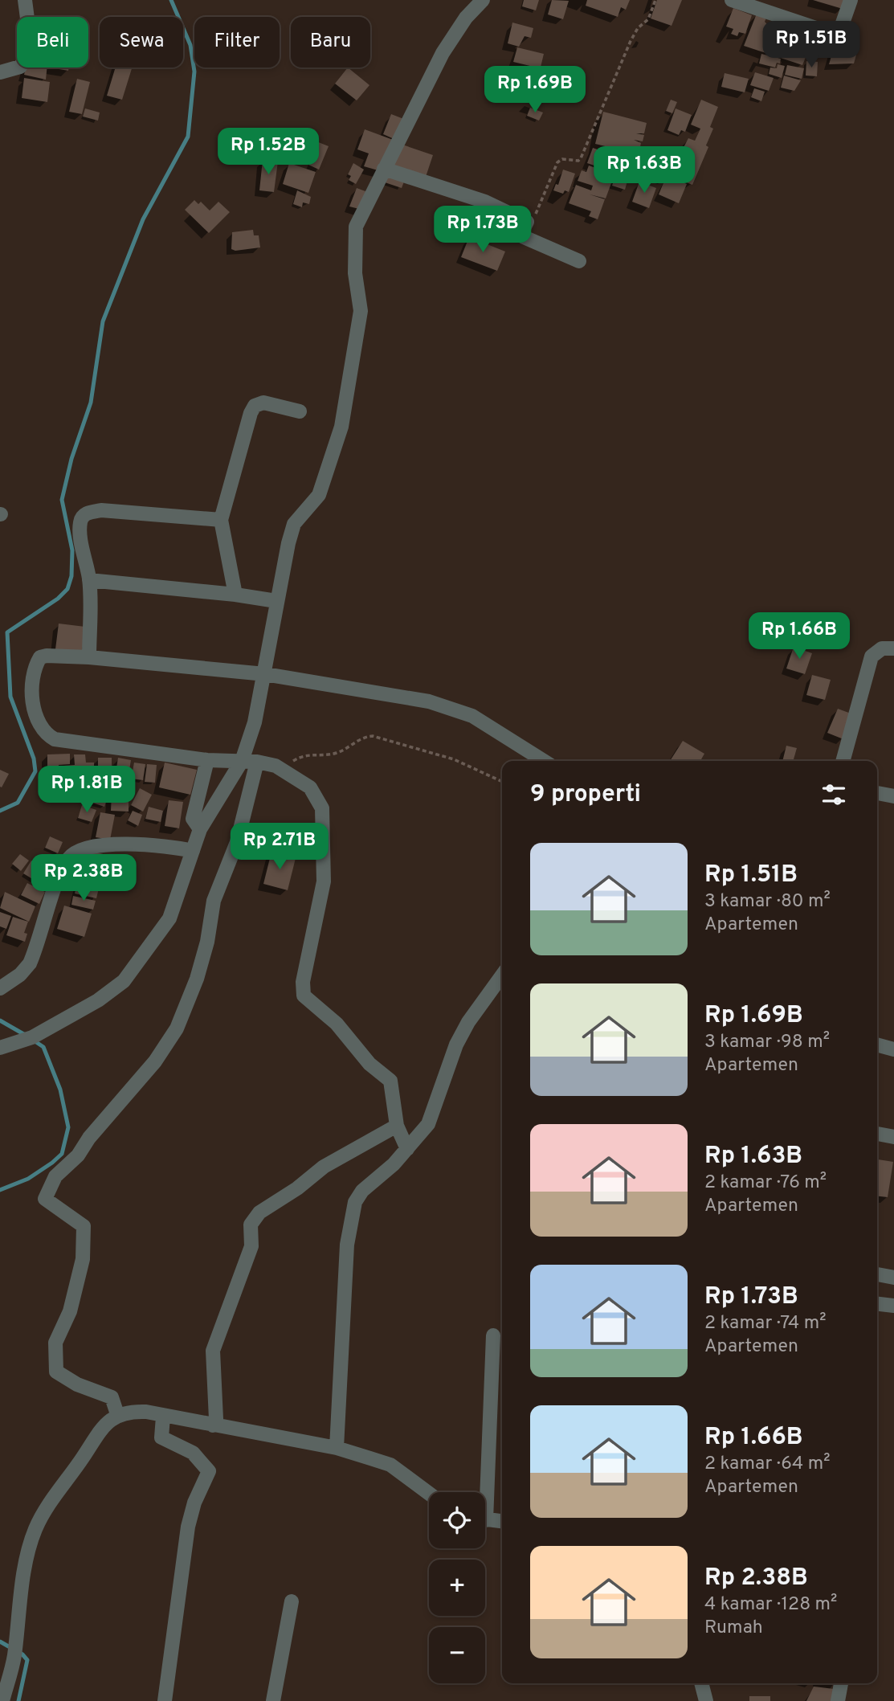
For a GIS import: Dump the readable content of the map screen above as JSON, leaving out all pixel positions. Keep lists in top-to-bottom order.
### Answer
{
  "page": {
    "chip": [
      "Beli",
      "Sewa",
      "Filter",
      "Baru"
    ],
    "price": [
      "Rp 1.51B",
      "Rp 1.69B",
      "Rp 1.52B",
      "Rp 1.63B",
      "Rp 1.73B",
      "Rp 1.66B",
      "Rp 1.81B",
      "Rp 2.71B",
      "Rp 2.38B"
    ],
    "heading": "9 properti",
    "list": [
      {
        "name": "Rp 1.51B",
        "note": "3 kamar · 80 m² · Apartemen"
      },
      {
        "name": "Rp 1.69B",
        "note": "3 kamar · 98 m² · Apartemen"
      },
      {
        "name": "Rp 1.63B",
        "note": "2 kamar · 76 m² · Apartemen"
      },
      {
        "name": "Rp 1.73B",
        "note": "2 kamar · 74 m² · Apartemen"
      },
      {
        "name": "Rp 1.66B",
        "note": "2 kamar · 64 m² · Apartemen"
      },
      {
        "name": "Rp 2.38B",
        "note": "4 kamar · 128 m² · Rumah"
      }
    ],
    "map_buttons": ["+", "−"]
  }
}
